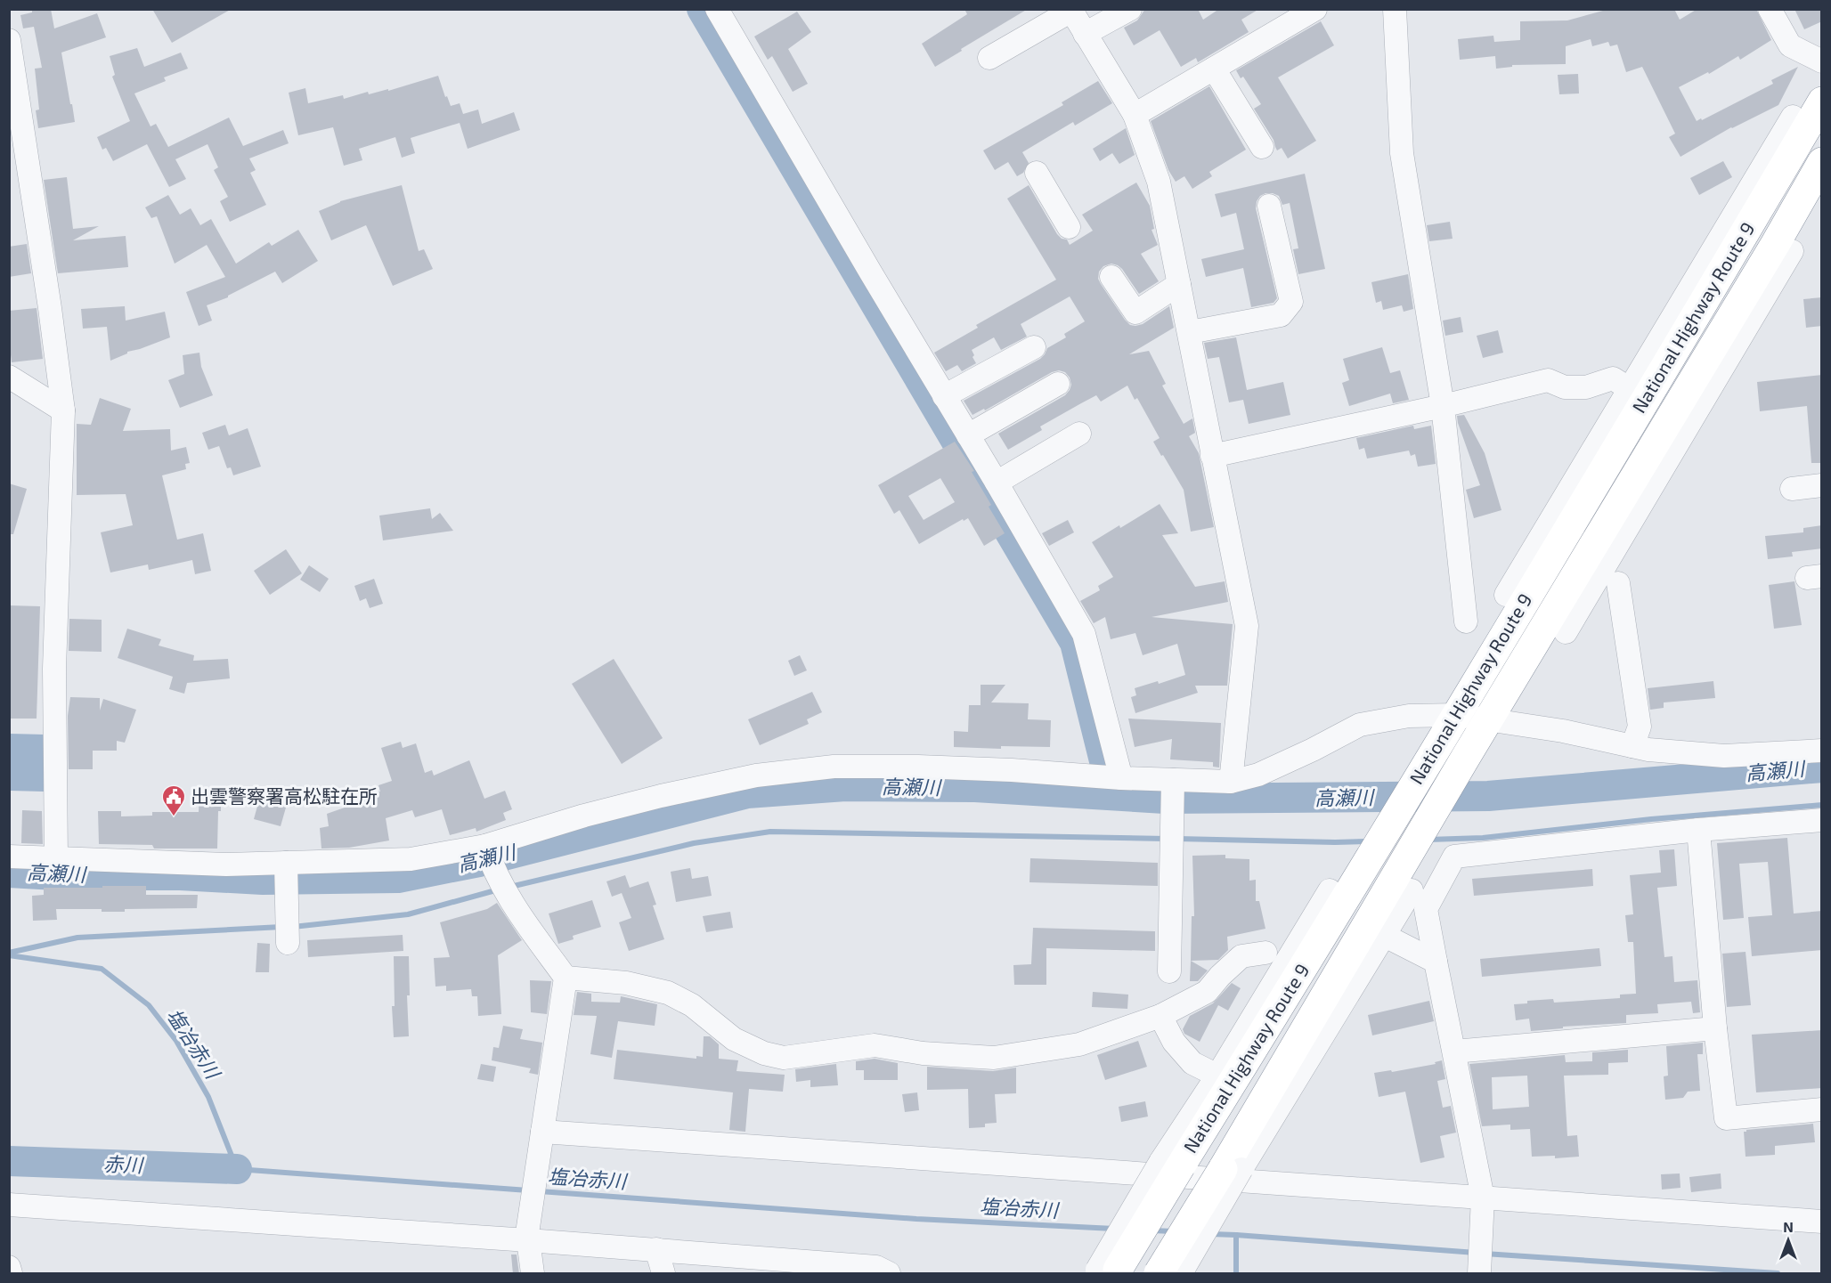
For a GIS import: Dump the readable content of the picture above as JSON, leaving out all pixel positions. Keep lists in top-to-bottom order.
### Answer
{
  "streets": {
    "highway": ["National Highway Route 9"]
  },
  "water": ["高瀬川", "塩冶赤川", "赤川"],
  "places": {
    "public building": ["出雲警察署高松駐在所"]
  },
  "north": "top"
}
